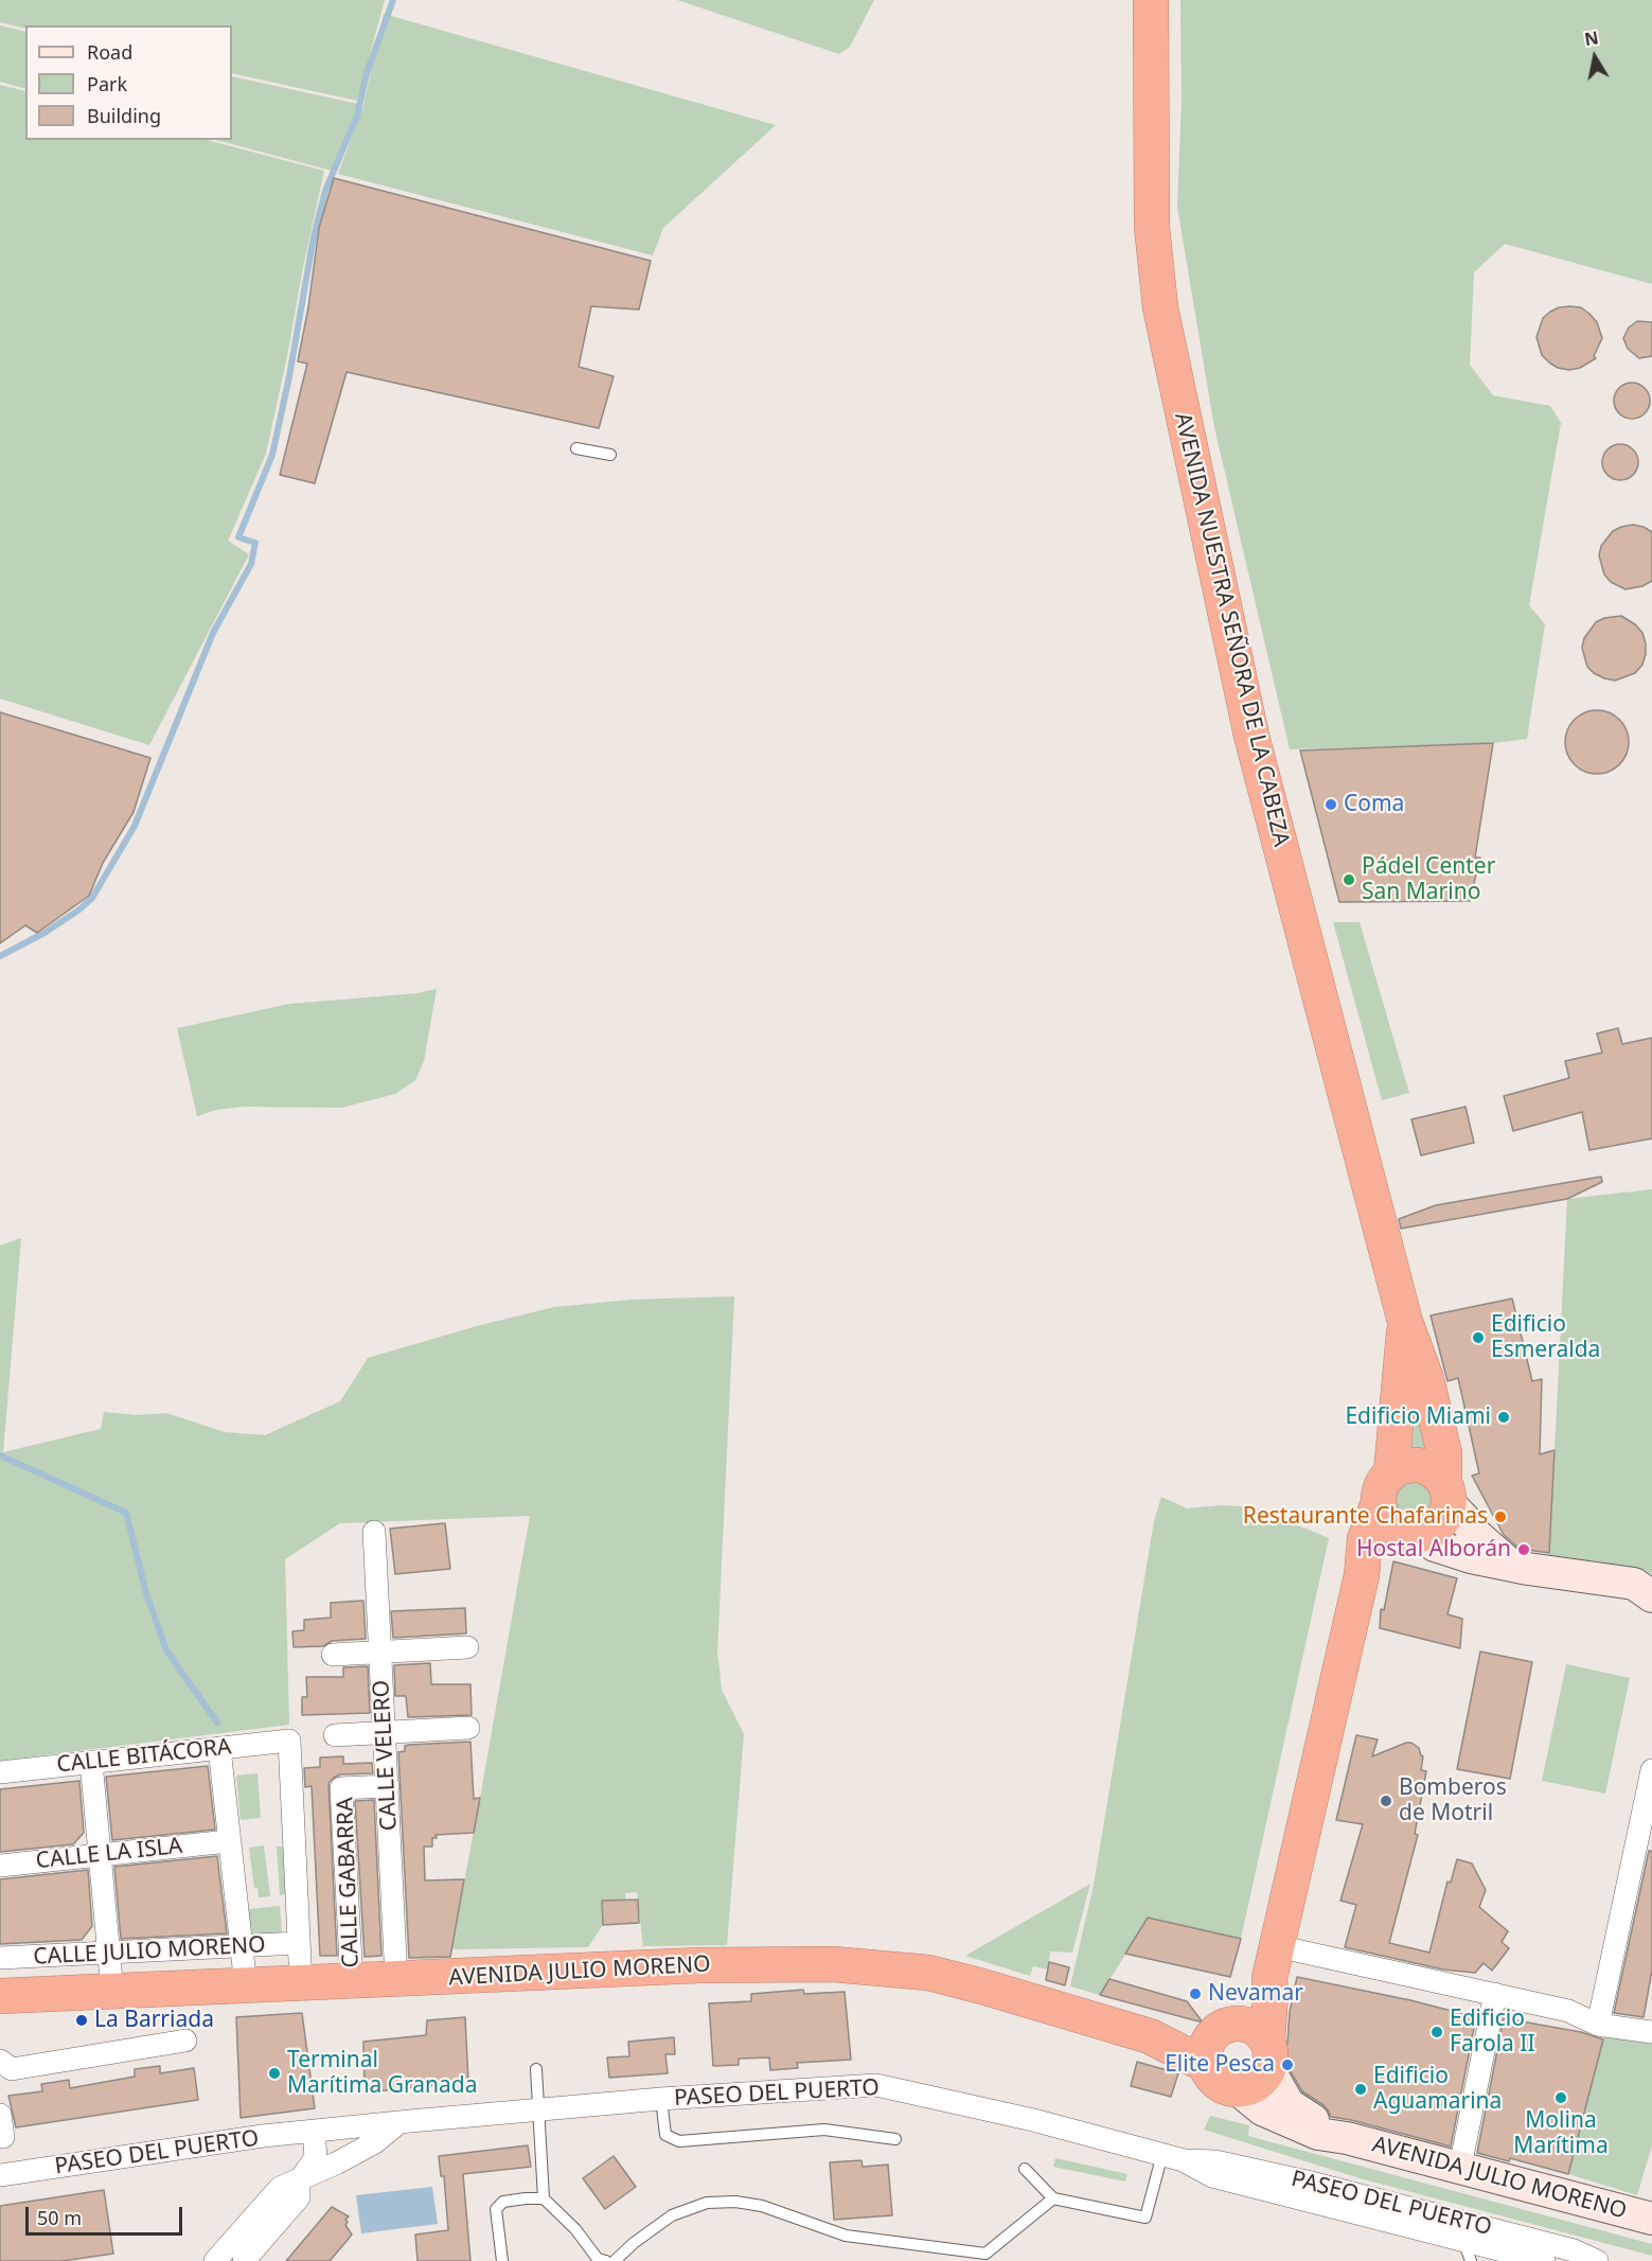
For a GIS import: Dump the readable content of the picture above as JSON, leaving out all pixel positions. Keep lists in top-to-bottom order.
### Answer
{
  "streets": {
    "highway": ["AVENIDA NUESTRA SEÑORA DE LA CABEZA", "AVENIDA JULIO MORENO"],
    "street": [
      "CALLE VELERO",
      "CALLE BITÁCORA",
      "CALLE LA ISLA",
      "CALLE GABARRA",
      "CALLE JULIO MORENO",
      "PASEO DEL PUERTO"
    ]
  },
  "crossings": [
    ["AVENIDA NUESTRA SEÑORA DE LA CABEZA", "AVENIDA JULIO MORENO"],
    ["CALLE VELERO", "CALLE GABARRA"],
    ["CALLE VELERO", "AVENIDA JULIO MORENO"],
    ["CALLE BITÁCORA", "CALLE JULIO MORENO"],
    ["CALLE GABARRA", "AVENIDA JULIO MORENO"]
  ],
  "places": [
    "Coma",
    "Pádel Center San Marino",
    "Edificio Esmeralda",
    "Edificio Miami",
    "Restaurante Chafarinas",
    "Hostal Alborán",
    "Bomberos de Motril",
    "Nevamar",
    "La Barriada",
    "Edificio Farola II",
    "Elite Pesca",
    "Terminal Marítima Granada",
    "Edificio Aguamarina",
    "Molina Marítima"
  ],
  "legend": ["Road", "Park", "Building"],
  "scale_bar": "50 m",
  "north": "top"
}
